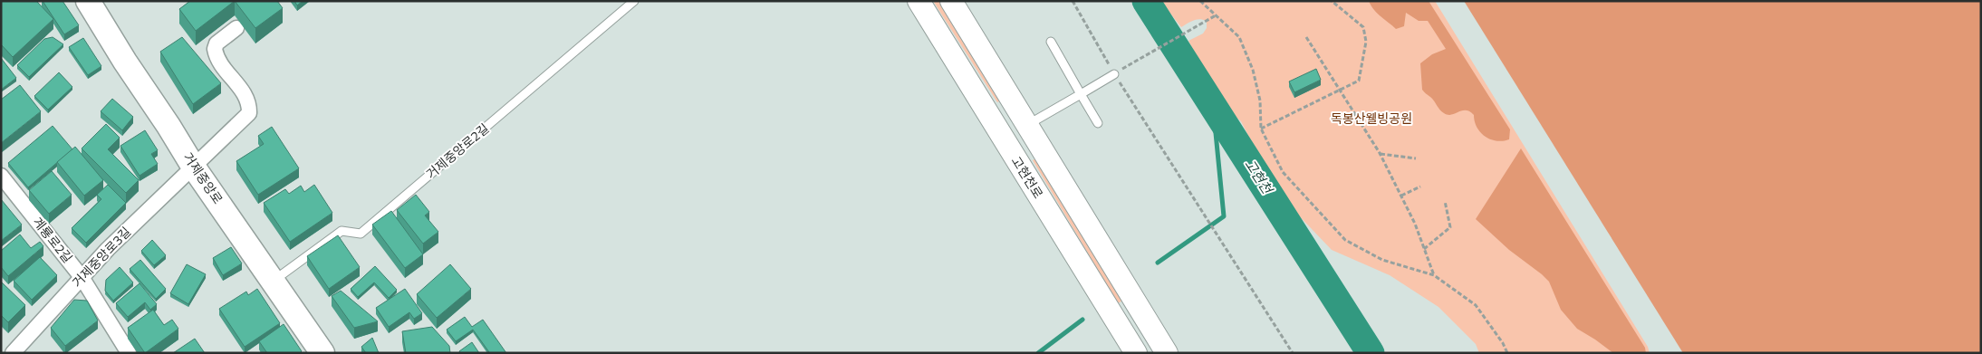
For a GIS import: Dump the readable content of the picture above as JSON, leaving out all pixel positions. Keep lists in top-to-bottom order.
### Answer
{
  "streets": {
    "main road": ["거제중앙로"],
    "street": ["고현천로", "계룡로2길", "거제중앙로3길"],
    "lane": ["거제중앙로2길"]
  },
  "crossings": [
    ["거제중앙로2길", "거제중앙로"],
    ["거제중앙로", "거제중앙로3길"],
    ["계룡로2길", "거제중앙로3길"]
  ],
  "water": ["고현천"],
  "parks": ["독봉산웰빙공원"]
}
